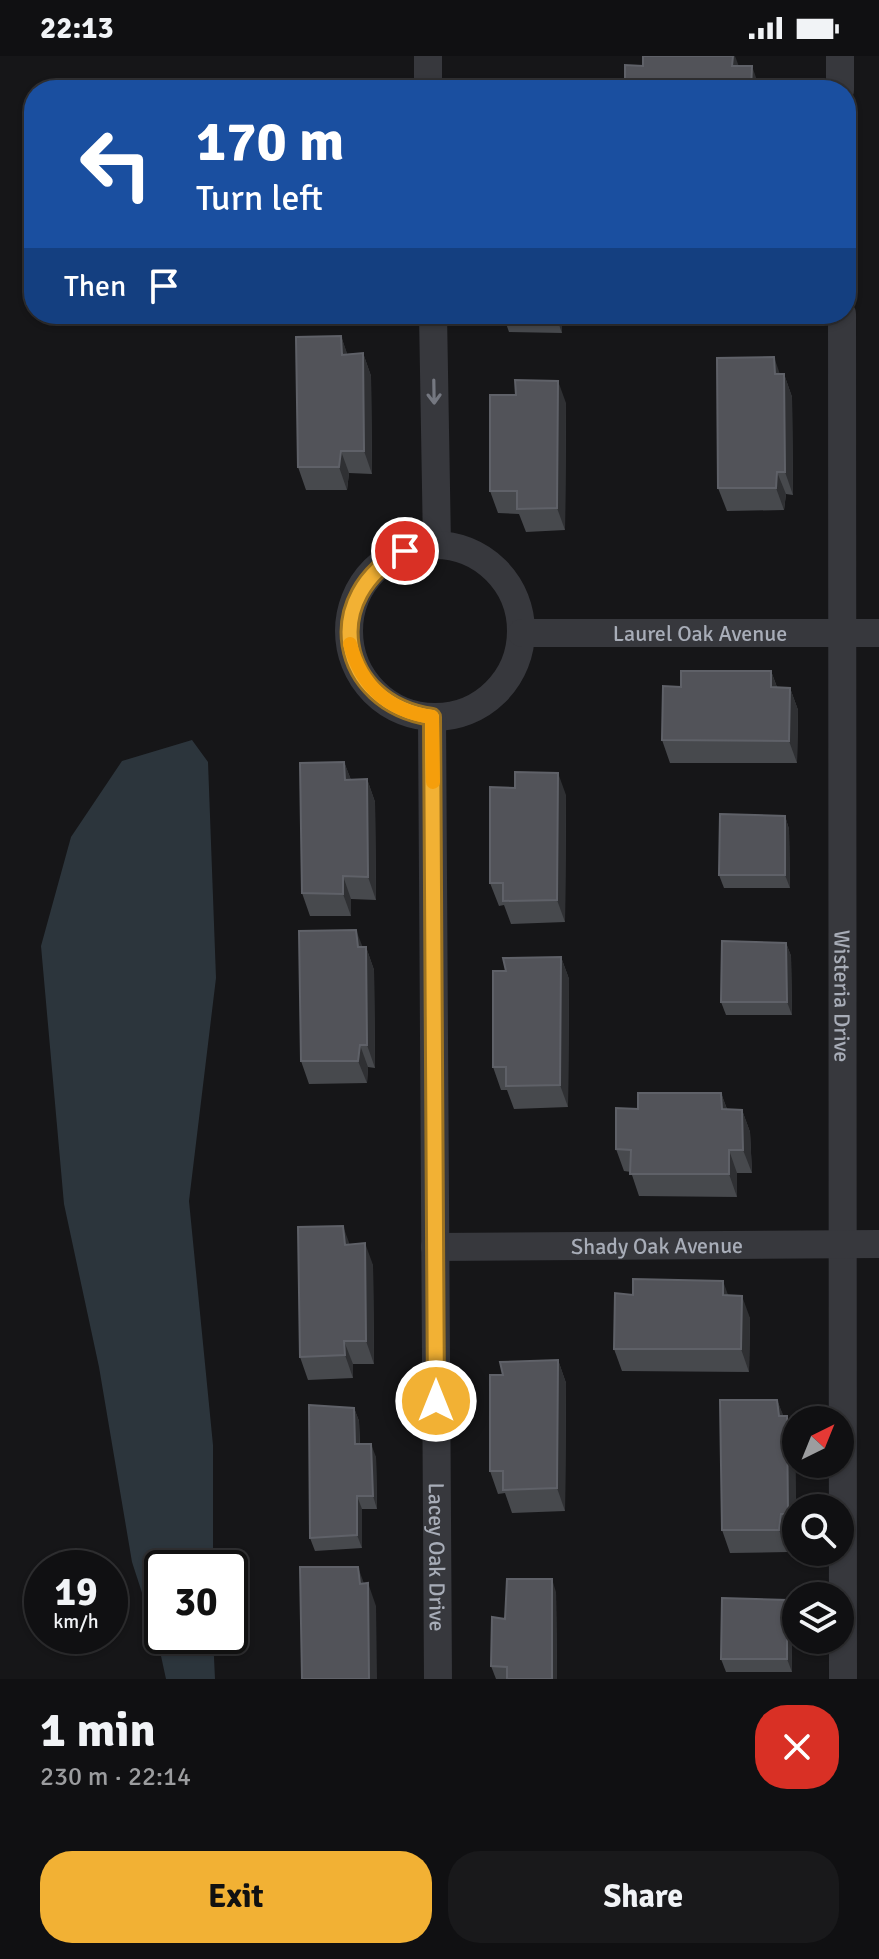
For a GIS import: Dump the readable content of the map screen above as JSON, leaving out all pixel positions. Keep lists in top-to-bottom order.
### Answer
{
  "streets": {
    "street": [
      "Laurel Oak Avenue",
      "Wisteria Drive",
      "Shady Oak Avenue",
      "Lacey Oak Drive"
    ]
  },
  "crossings": [
    ["Laurel Oak Avenue", "Wisteria Drive"],
    ["Laurel Oak Avenue", "Lacey Oak Drive"],
    ["Wisteria Drive", "Shady Oak Avenue"],
    ["Shady Oak Avenue", "Lacey Oak Drive"]
  ],
  "north": "top right",
  "page": {
    "status": "22:13",
    "turn": ["170 m", "Turn left"],
    "then": "Then",
    "speed": "19 km/h",
    "limit": "30",
    "heading": ["1 min", "230 m · 22:14"],
    "buttons": ["Exit", "Share"]
  }
}
